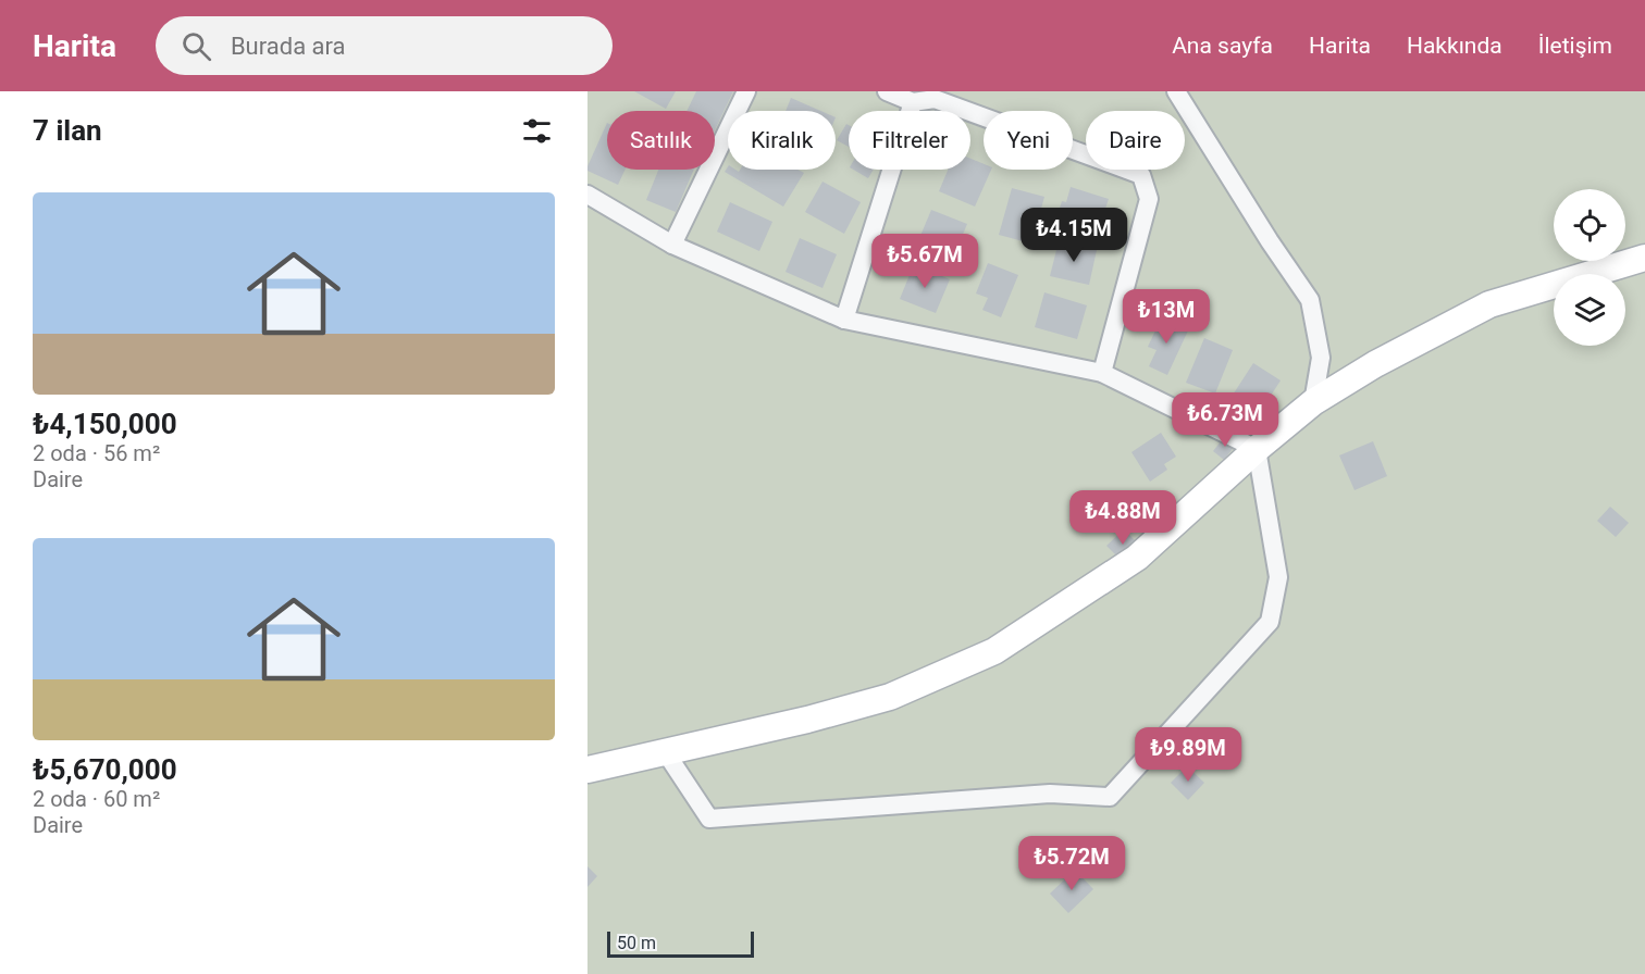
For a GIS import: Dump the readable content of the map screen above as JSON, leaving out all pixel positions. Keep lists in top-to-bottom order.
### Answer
{
  "scale_bar": "50 m",
  "page": {
    "header": "Harita",
    "search": "Burada ara",
    "nav": [
      "Ana sayfa",
      "Harita",
      "Hakkında",
      "İletişim"
    ],
    "heading": "7 ilan",
    "chip": [
      "Satılık",
      "Kiralık",
      "Filtreler",
      "Yeni",
      "Daire"
    ],
    "list": [
      {
        "name": "₺4,150,000",
        "note": "2 oda · 56 m² · Daire"
      },
      {
        "name": "₺5,670,000",
        "note": "2 oda · 60 m² · Daire"
      }
    ],
    "price": [
      "₺4.15M",
      "₺5.67M",
      "₺13M",
      "₺6.73M",
      "₺4.88M",
      "₺9.89M",
      "₺5.72M"
    ],
    "scale": "50 m"
  }
}
